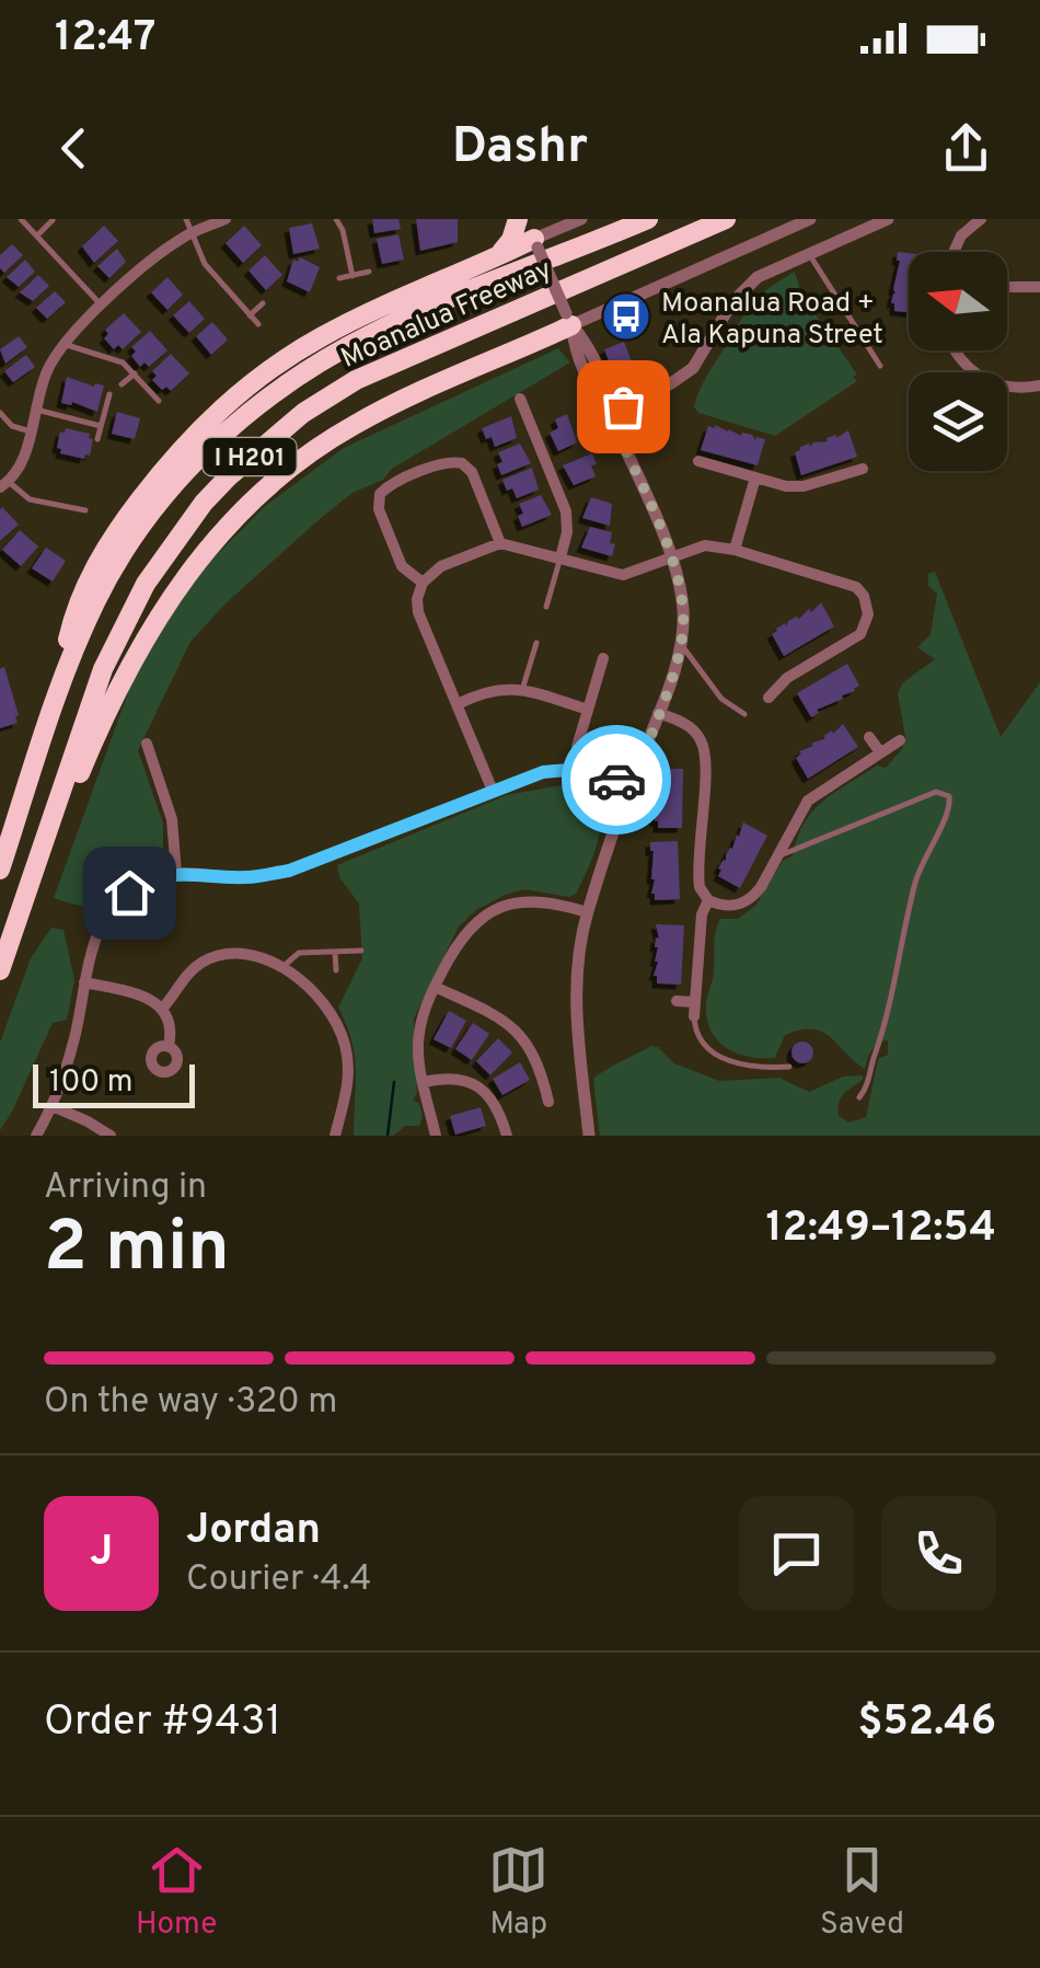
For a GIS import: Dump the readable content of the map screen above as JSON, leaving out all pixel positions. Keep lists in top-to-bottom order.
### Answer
{
  "streets": {
    "highway": ["Moanalua Freeway", "I H201"]
  },
  "places": {
    "bus stop": ["Moanalua Road + Ala Kapuna Street"]
  },
  "scale_bar": "100 m",
  "north": "left",
  "page": {
    "status": "12:47",
    "header": "Dashr",
    "scale": "100 m",
    "heading": ["2 min", "Arriving in", "12:49–12:54"],
    "panel": [
      "Jordan",
      "Courier · 4.4",
      "Order #9431",
      "$52.46"
    ],
    "bar": "On the way · 320 m",
    "round": "J",
    "tabs": ["Home", "Map", "Saved"]
  }
}
